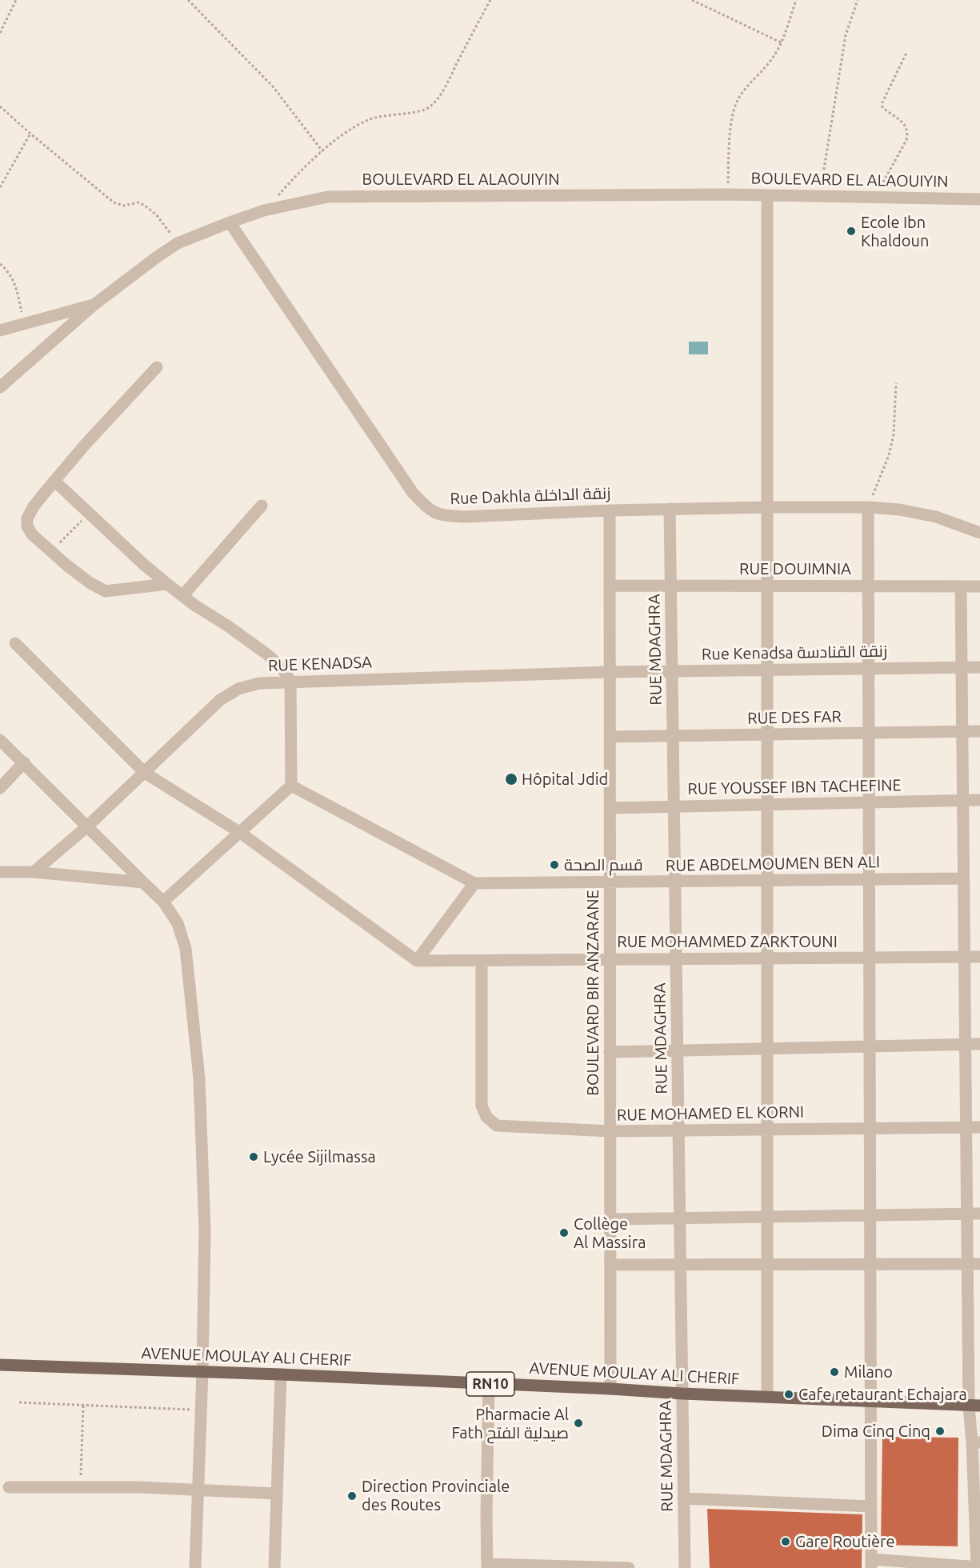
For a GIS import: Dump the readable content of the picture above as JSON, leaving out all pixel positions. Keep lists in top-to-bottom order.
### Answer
{
  "streets": {
    "main road": ["AVENUE MOULAY ALI CHERIF", "RN10"],
    "street": [
      "BOULEVARD EL ALAOUIYIN",
      "Rue Dakhla زنقة الداخلة",
      "RUE DOUIMNIA",
      "RUE MDAGHRA",
      "Rue Kenadsa زنقة القنادسة",
      "RUE KENADSA",
      "RUE DES FAR",
      "RUE YOUSSEF IBN TACHEFINE",
      "RUE ABDELMOUMEN BEN ALI",
      "RUE MOHAMMED ZARKTOUNI",
      "BOULEVARD BIR ANZARANE",
      "RUE MOHAMED EL KORNI"
    ]
  },
  "crossings": [
    ["BOULEVARD EL ALAOUIYIN", "Rue Dakhla زنقة الداخلة"],
    ["Rue Dakhla زنقة الداخلة", "RUE MDAGHRA"],
    ["Rue Dakhla زنقة الداخلة", "BOULEVARD BIR ANZARANE"],
    ["RUE DOUIMNIA", "RUE MDAGHRA"],
    ["RUE DOUIMNIA", "BOULEVARD BIR ANZARANE"],
    ["RUE MDAGHRA", "Rue Kenadsa زنقة القنادسة"],
    ["RUE MDAGHRA", "RUE DES FAR"],
    ["RUE MDAGHRA", "RUE YOUSSEF IBN TACHEFINE"],
    ["RUE MDAGHRA", "RUE ABDELMOUMEN BEN ALI"],
    ["RUE MDAGHRA", "RUE MOHAMMED ZARKTOUNI"],
    ["RUE MDAGHRA", "RUE MOHAMED EL KORNI"],
    ["RUE MDAGHRA", "AVENUE MOULAY ALI CHERIF"],
    ["Rue Kenadsa زنقة القنادسة", "RUE KENADSA"],
    ["Rue Kenadsa زنقة القنادسة", "BOULEVARD BIR ANZARANE"],
    ["RUE KENADSA", "BOULEVARD BIR ANZARANE"],
    ["RUE DES FAR", "BOULEVARD BIR ANZARANE"],
    ["RUE YOUSSEF IBN TACHEFINE", "BOULEVARD BIR ANZARANE"],
    ["RUE ABDELMOUMEN BEN ALI", "BOULEVARD BIR ANZARANE"],
    ["RUE MOHAMMED ZARKTOUNI", "BOULEVARD BIR ANZARANE"],
    ["RUE MOHAMMED ZARKTOUNI", "RUE MOHAMED EL KORNI"],
    ["BOULEVARD BIR ANZARANE", "RUE MOHAMED EL KORNI"],
    ["BOULEVARD BIR ANZARANE", "AVENUE MOULAY ALI CHERIF"]
  ],
  "places": [
    "Ecole Ibn Khaldoun",
    "Hôpital Jdid",
    "قسم الصحة",
    "Lycée Sijilmassa",
    "Collège Al Massira",
    "Milano",
    "Cafe retaurant Echajara",
    "Pharmacie Al Fath صيدلية الفتح",
    "Dima Cinq Cinq",
    "Direction Provinciale des Routes",
    "Gare Routière"
  ]
}
